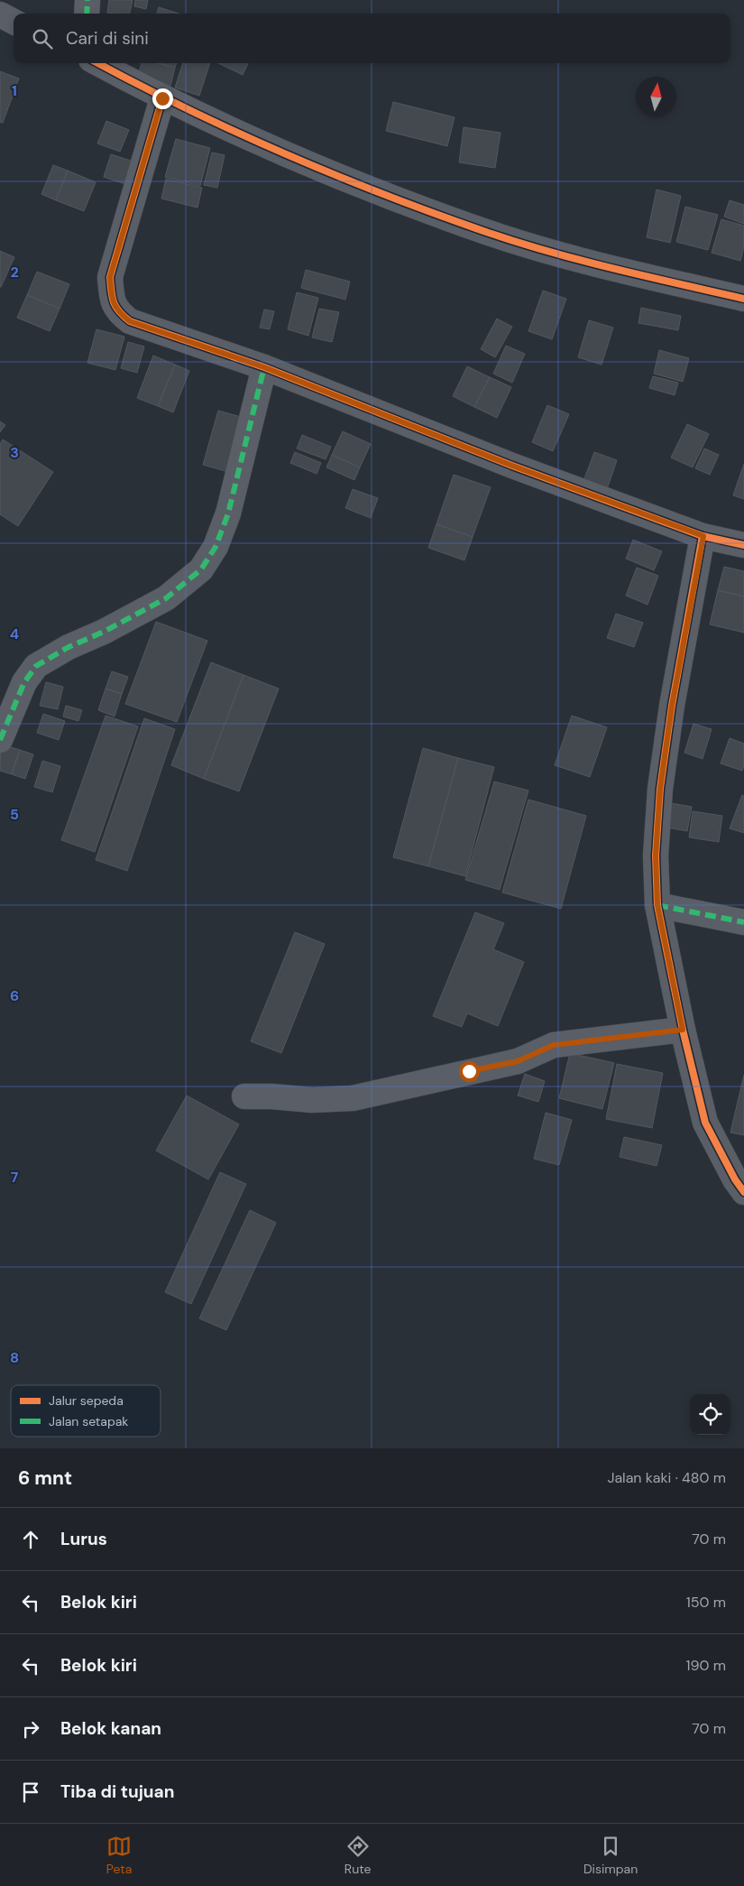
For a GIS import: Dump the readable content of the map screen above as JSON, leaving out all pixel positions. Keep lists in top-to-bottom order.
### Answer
{
  "legend": ["Jalur sepeda", "Jalan setapak"],
  "north": "top",
  "page": {
    "search": "Cari di sini",
    "heading": ["6 mnt", "Jalan kaki · 480 m"],
    "list": [
      ["Lurus", "70 m"],
      ["Belok kiri", "150 m"],
      ["Belok kiri", "190 m"],
      ["Belok kanan", "70 m"],
      "Tiba di tujuan"
    ],
    "nav": ["Peta", "Rute", "Disimpan"]
  },
  "grid": {
    "rows": [
      "1",
      "2",
      "3",
      "4",
      "5",
      "6",
      "7",
      "8"
    ]
  }
}
